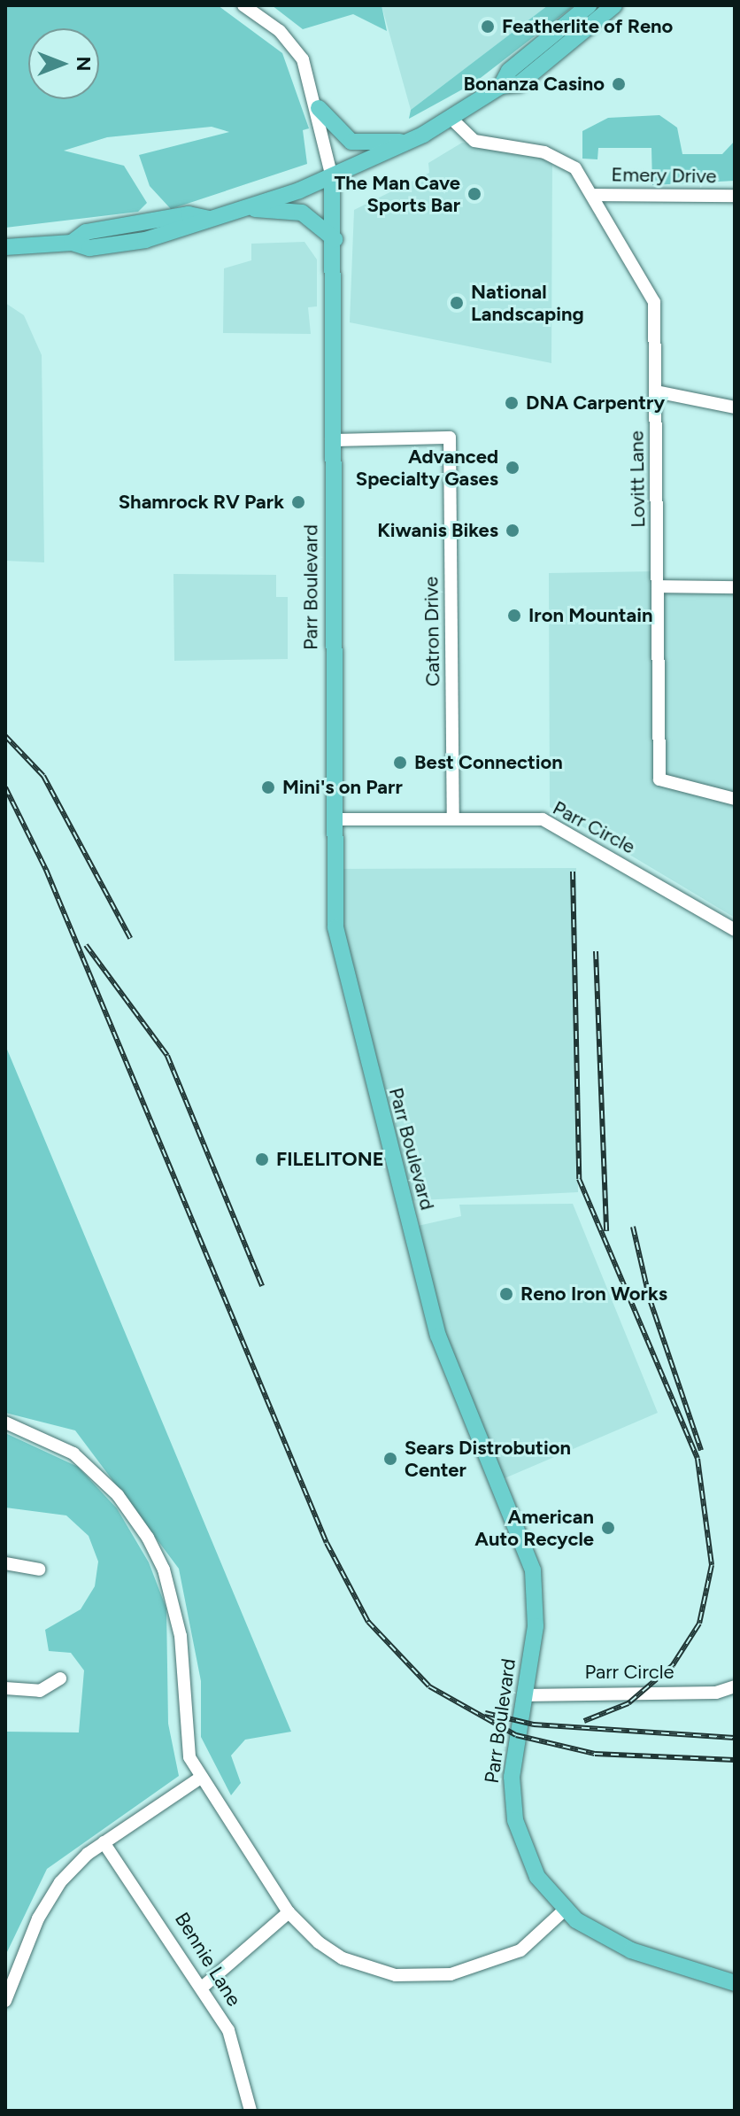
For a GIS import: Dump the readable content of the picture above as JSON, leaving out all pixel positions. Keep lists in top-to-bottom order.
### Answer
{
  "streets": {
    "main road": ["Parr Boulevard"],
    "street": [
      "Emery Drive",
      "Lovitt Lane",
      "Catron Drive",
      "Parr Circle",
      "Bennie Lane"
    ]
  },
  "crossings": [
    ["Emery Drive", "Lovitt Lane"],
    ["Parr Boulevard", "Catron Drive"],
    ["Parr Boulevard", "Parr Circle"],
    ["Catron Drive", "Parr Circle"]
  ],
  "places": [
    "Featherlite of Reno",
    "Bonanza Casino",
    "The Man Cave Sports Bar",
    "National Landscaping",
    "DNA Carpentry",
    "Advanced Specialty Gases",
    "Shamrock RV Park",
    "Kiwanis Bikes",
    "Iron Mountain",
    "Best Connection",
    "Mini's on Parr",
    "FILELITONE",
    "Reno Iron Works",
    "Sears Distrobution Center",
    "American Auto Recycle"
  ],
  "north": "right"
}
